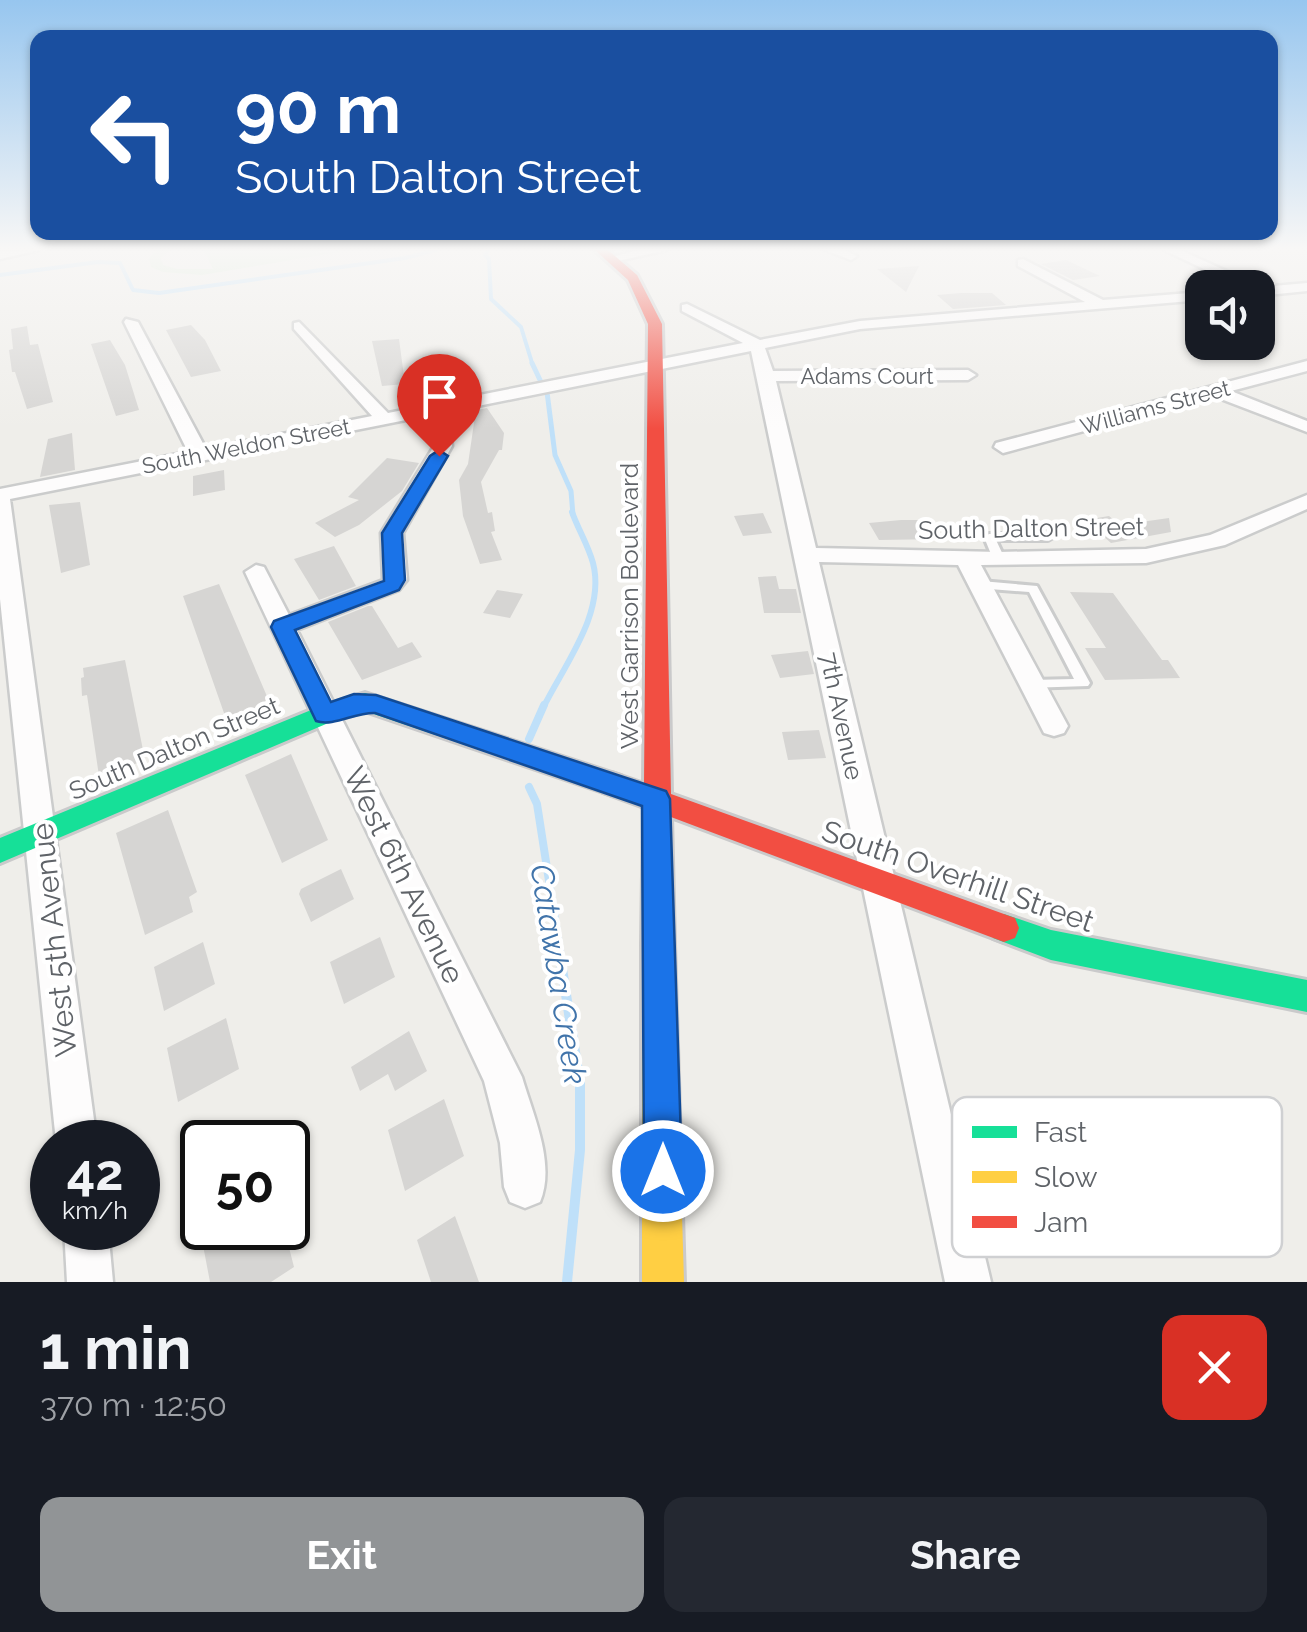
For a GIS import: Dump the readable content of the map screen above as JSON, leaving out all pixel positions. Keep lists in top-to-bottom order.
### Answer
{
  "streets": {
    "main road": ["South Dalton Street", "West Garrison Boulevard", "South Overhill Street"],
    "street": [
      "Adams Court",
      "Williams Street",
      "South Weldon Street",
      "7th Avenue",
      "West 6th Avenue",
      "West 5th Avenue"
    ]
  },
  "crossings": [
    ["Adams Court", "7th Avenue"],
    ["South Weldon Street", "West Garrison Boulevard"],
    ["South Weldon Street", "7th Avenue"],
    ["South Weldon Street", "West 5th Avenue"],
    ["South Dalton Street", "West Garrison Boulevard"],
    ["South Dalton Street", "7th Avenue"],
    ["South Dalton Street", "West 6th Avenue"],
    ["South Dalton Street", "South Overhill Street"],
    ["South Dalton Street", "West 5th Avenue"],
    ["West Garrison Boulevard", "South Overhill Street"],
    ["7th Avenue", "South Overhill Street"]
  ],
  "water": ["Catawba Creek"],
  "legend": ["Fast", "Slow", "Jam"],
  "page": {
    "turn": ["90 m", "South Dalton Street"],
    "speed": "42 km/h",
    "limit": "50",
    "heading": ["1 min", "370 m · 12:50"],
    "buttons": ["Exit", "Share"]
  }
}
